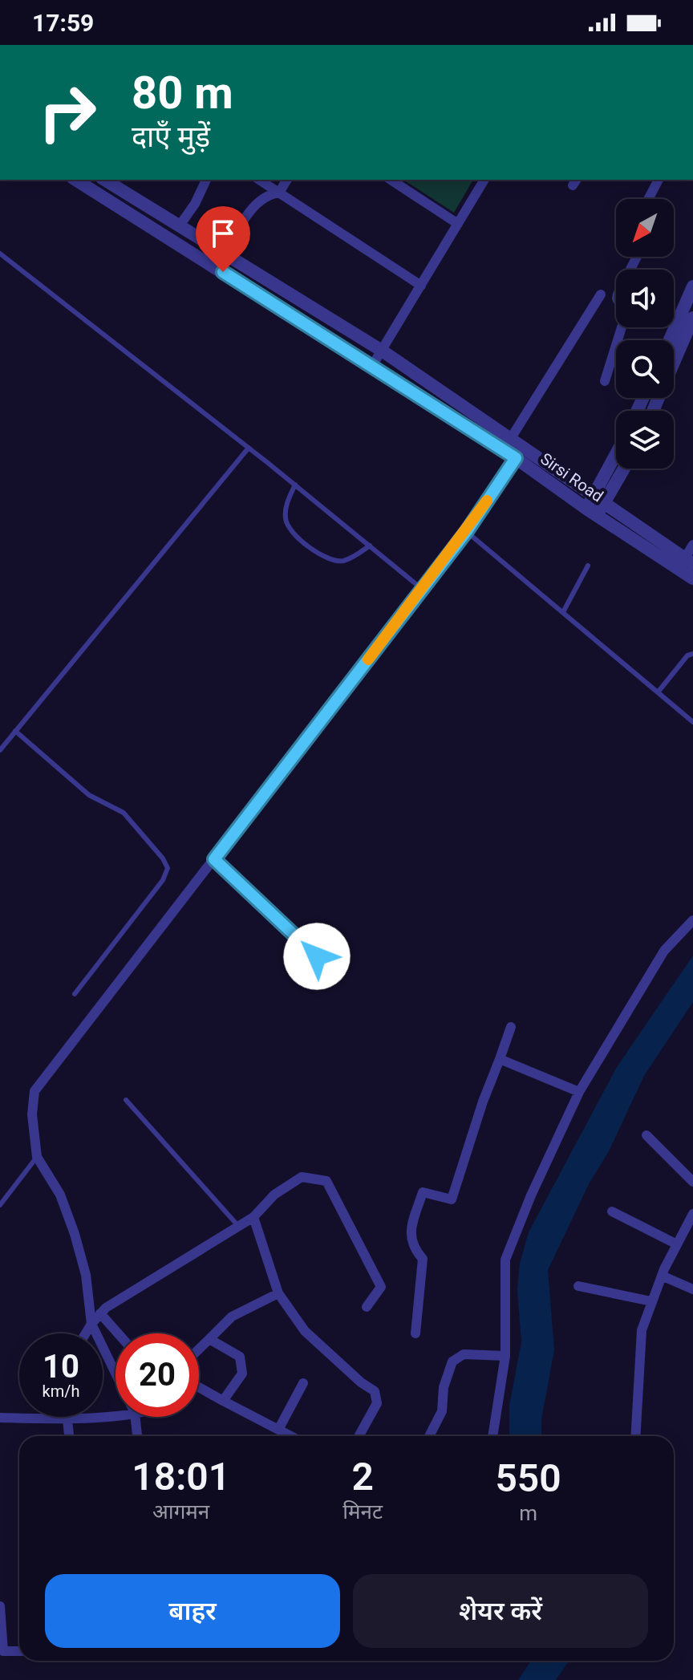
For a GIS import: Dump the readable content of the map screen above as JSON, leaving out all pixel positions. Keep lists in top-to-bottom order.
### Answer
{
  "streets": {
    "street": ["Sirsi Road"]
  },
  "north": "bottom left",
  "page": {
    "status": "17:59",
    "turn": ["80 m", "दाएँ मुड़ें"],
    "speed": "10 km/h",
    "limit": "20",
    "eta": [
      "18:01",
      "आगमन",
      "2",
      "मिनट",
      "550",
      "m"
    ],
    "buttons": ["बाहर", "शेयर करें"]
  }
}
